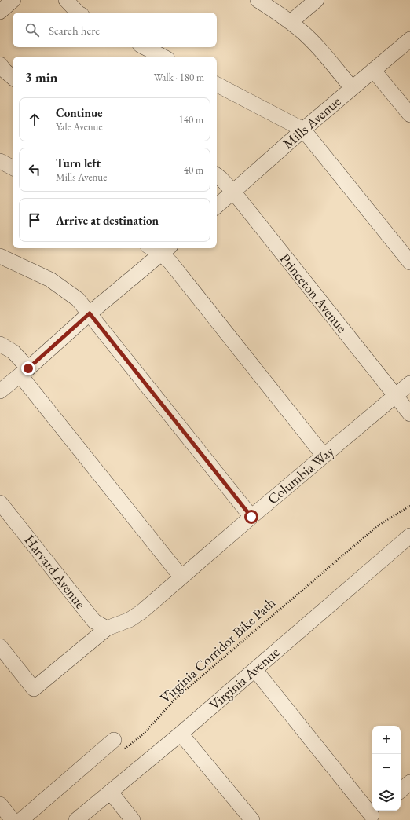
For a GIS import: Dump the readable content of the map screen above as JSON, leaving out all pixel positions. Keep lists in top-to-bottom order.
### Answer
{
  "streets": {
    "street": [
      "Mills Avenue",
      "Princeton Avenue",
      "Columbia Way",
      "Harvard Avenue",
      "Virginia Avenue"
    ],
    "path": ["Virginia Corridor Bike Path"]
  },
  "crossings": [
    ["Mills Avenue", "Princeton Avenue"],
    ["Princeton Avenue", "Columbia Way"],
    ["Columbia Way", "Harvard Avenue"]
  ],
  "page": {
    "search": "Search here",
    "heading": ["3 min", "Walk · 180 m"],
    "list": [
      ["Continue", "Yale Avenue", "140 m"],
      ["Turn left", "Mills Avenue", "40 m"],
      "Arrive at destination"
    ],
    "map_buttons": ["+", "−"]
  }
}
